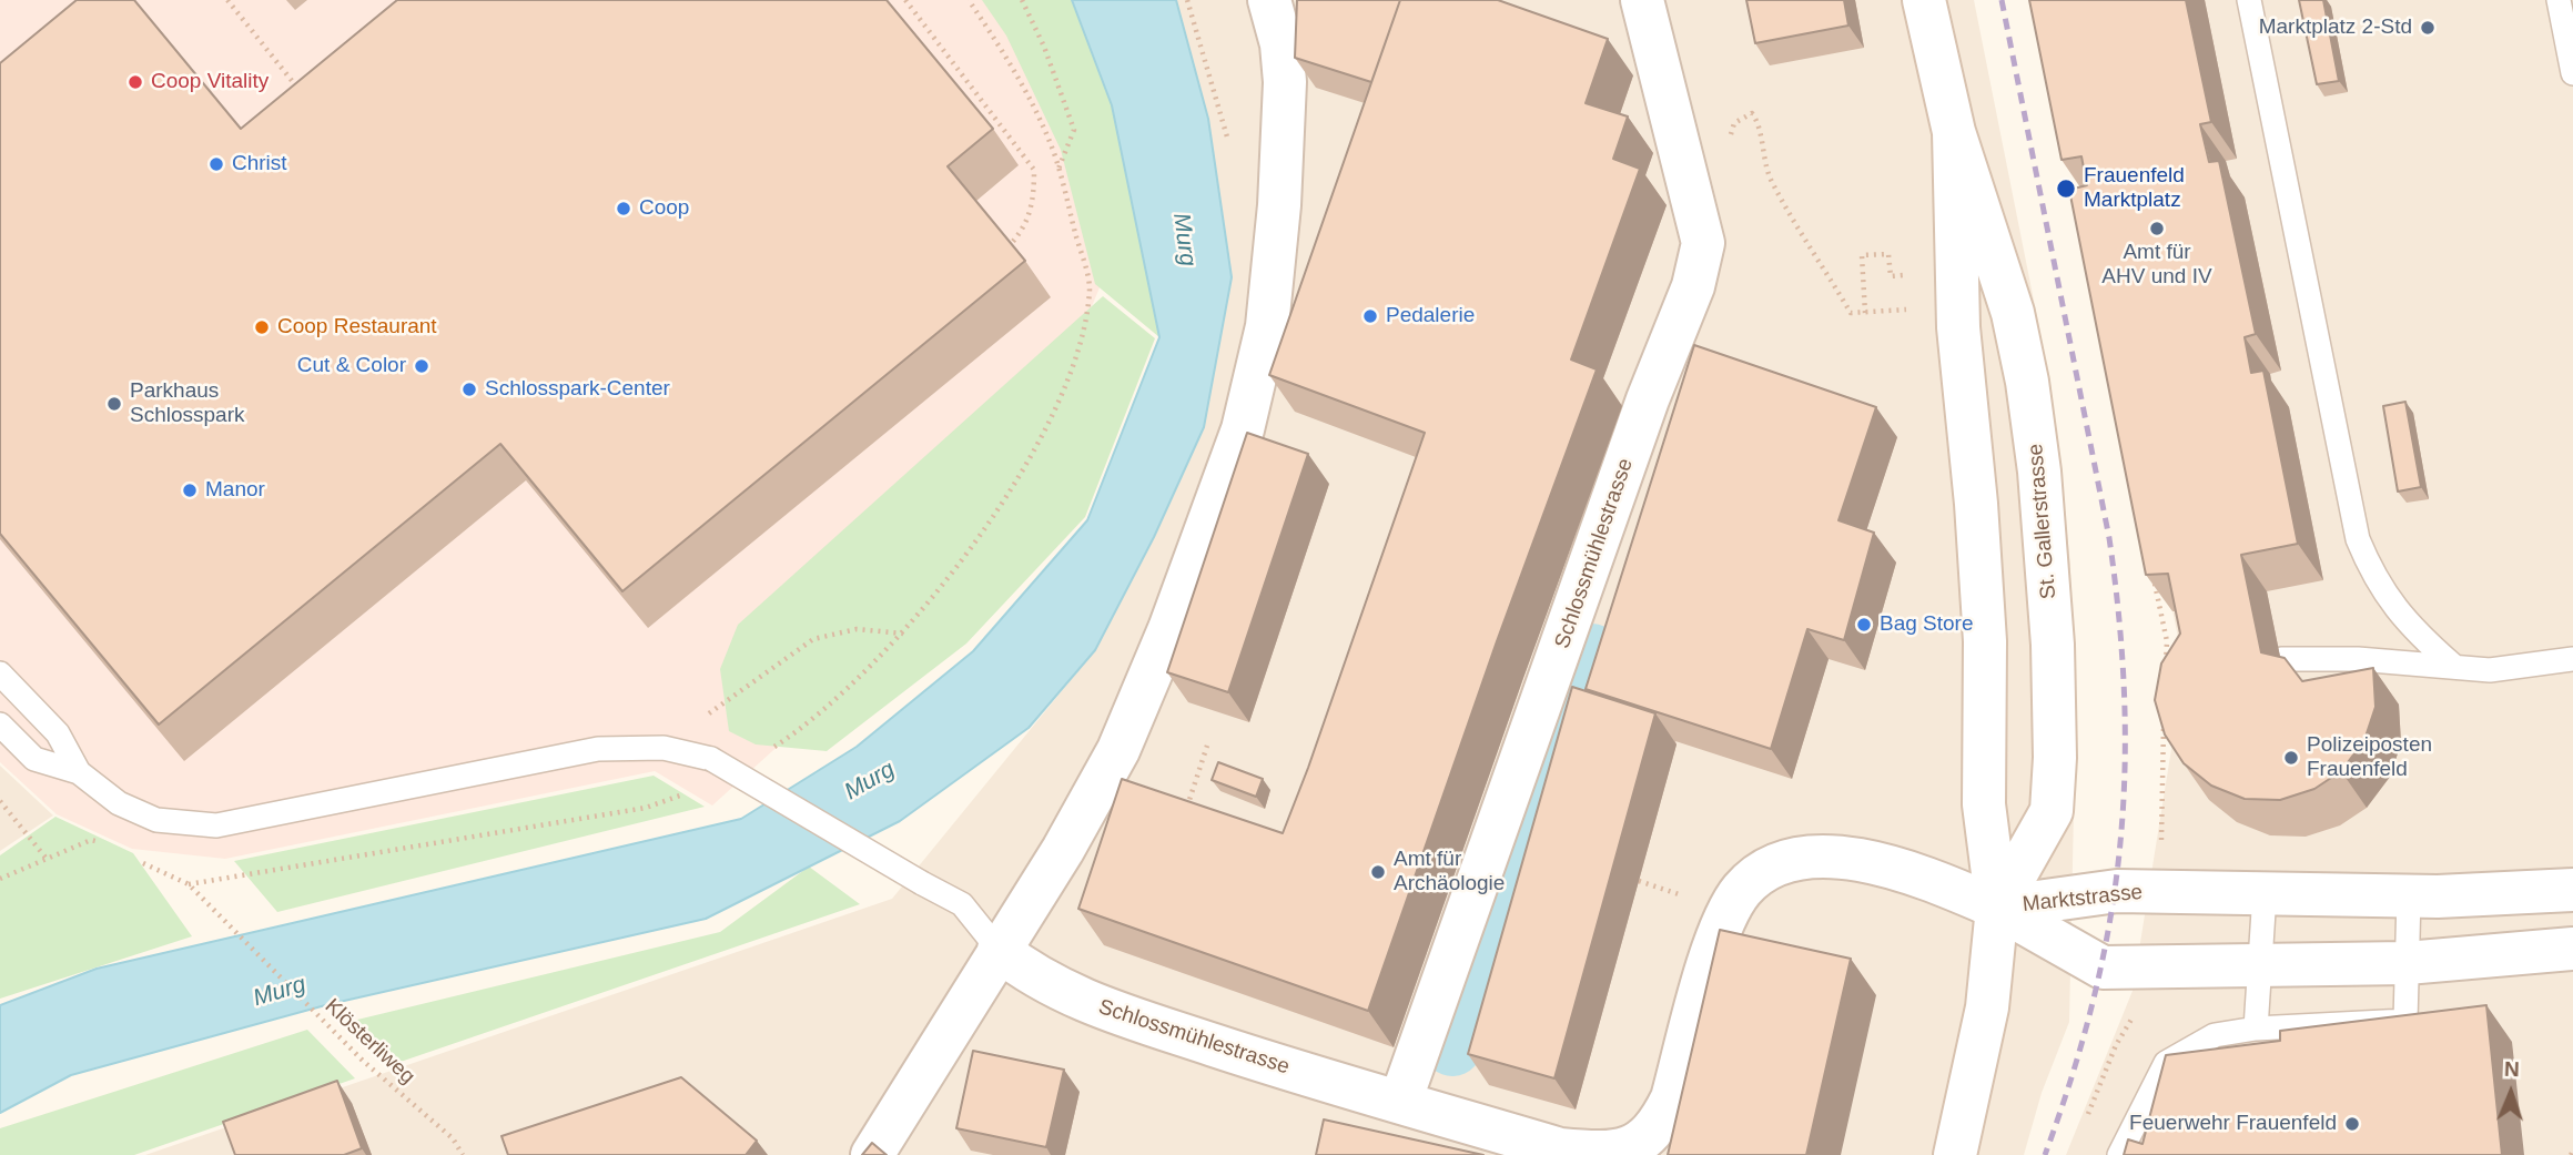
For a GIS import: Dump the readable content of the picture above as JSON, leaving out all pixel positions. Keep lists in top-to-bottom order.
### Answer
{
  "streets": {
    "street": ["St. Gallerstrasse", "Schlossmühlestrasse", "Marktstrasse"],
    "path": ["Klösterliweg"]
  },
  "crossings": [
    ["St. Gallerstrasse", "Schlossmühlestrasse"],
    ["St. Gallerstrasse", "Marktstrasse"],
    ["Schlossmühlestrasse", "Marktstrasse"]
  ],
  "water": ["Murg"],
  "places": [
    "Marktplatz 2-Std",
    "Coop Vitality",
    "Christ",
    "Frauenfeld Marktplatz",
    "Coop",
    "Amt für AHV und IV",
    "Pedalerie",
    "Coop Restaurant",
    "Cut & Color",
    "Schlosspark-Center",
    "Parkhaus Schlosspark",
    "Manor",
    "Bag Store",
    "Polizeiposten Frauenfeld",
    "Amt für Archäologie",
    "Feuerwehr Frauenfeld"
  ],
  "north": "top"
}
